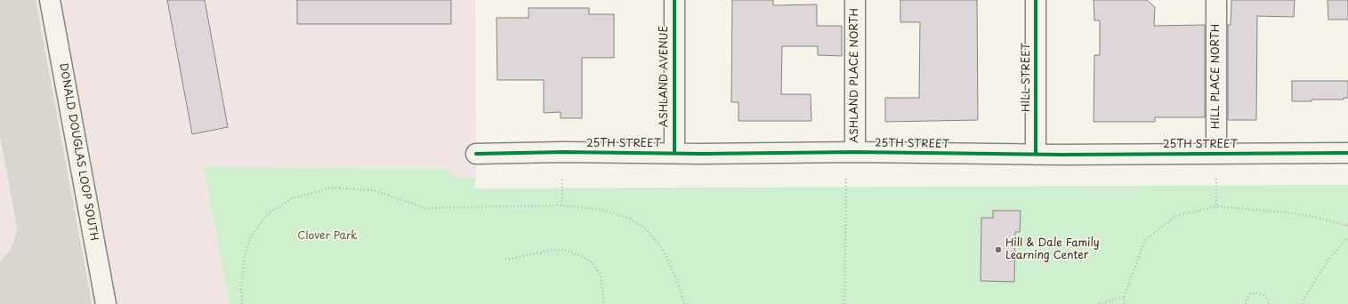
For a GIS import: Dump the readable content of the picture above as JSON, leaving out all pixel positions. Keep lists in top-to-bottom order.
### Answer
{
  "streets": {
    "street": [
      "ASHLAND PLACE NORTH",
      "ASHLAND AVENUE",
      "HILL PLACE NORTH",
      "HILL STREET",
      "25TH STREET",
      "DONALD DOUGLAS LOOP SOUTH"
    ]
  },
  "crossings": [
    ["ASHLAND PLACE NORTH", "25TH STREET"],
    ["ASHLAND AVENUE", "25TH STREET"],
    ["HILL PLACE NORTH", "25TH STREET"],
    ["HILL STREET", "25TH STREET"]
  ],
  "parks": ["Clover Park"],
  "places": ["Hill & Dale Family Learning Center"]
}
